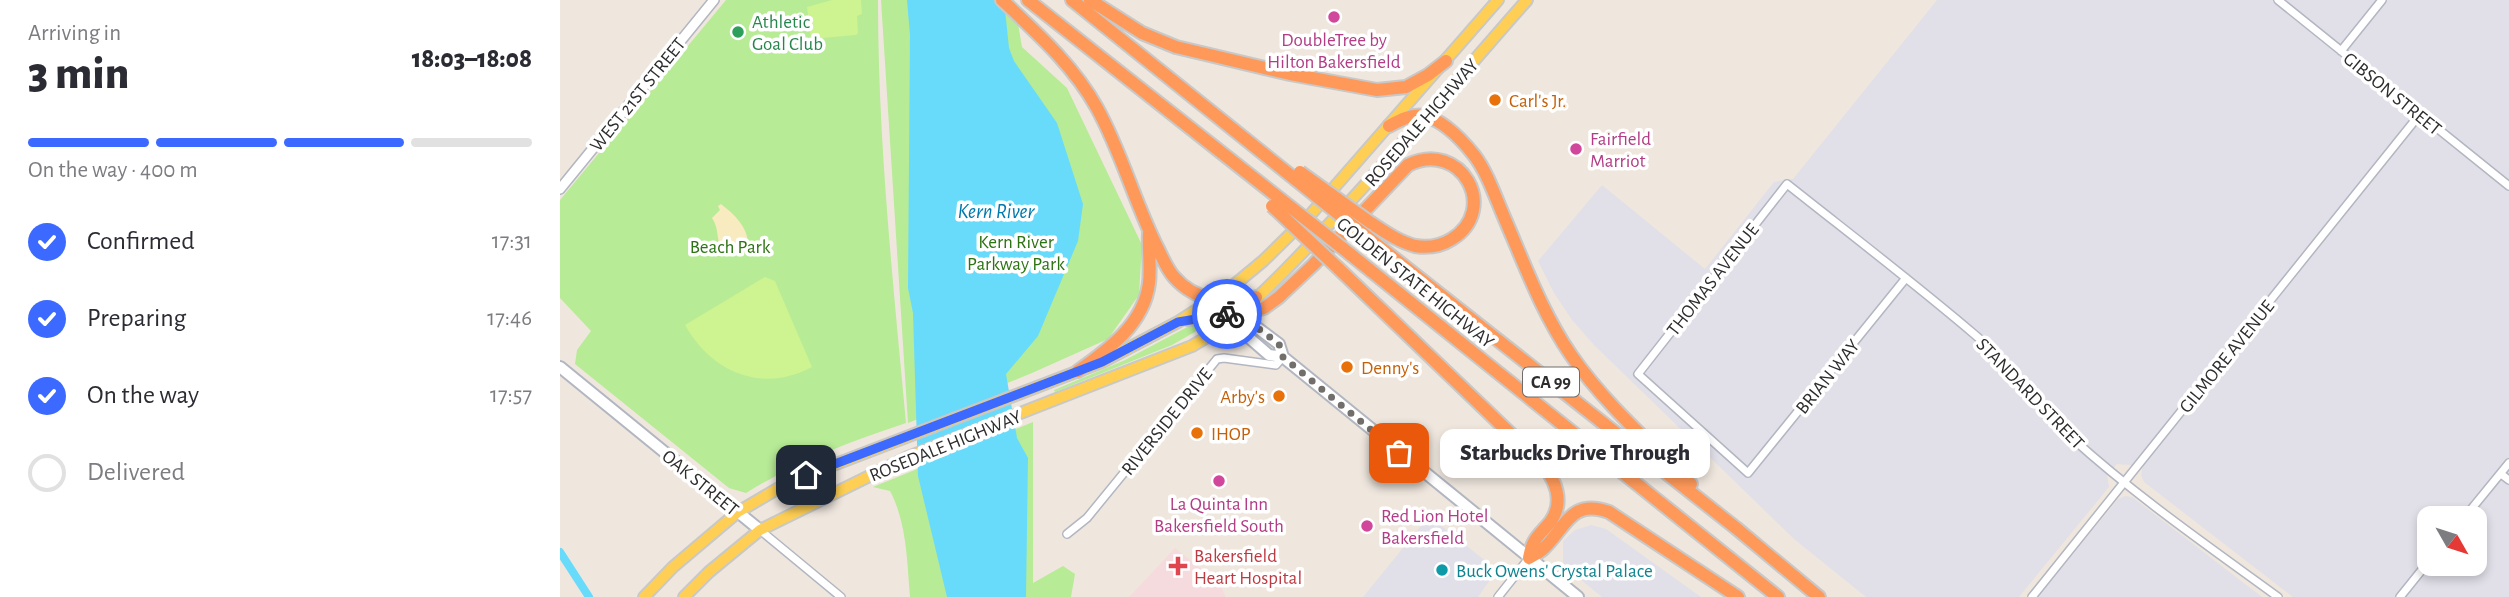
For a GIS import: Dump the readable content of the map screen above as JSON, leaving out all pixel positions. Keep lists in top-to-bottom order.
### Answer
{
  "streets": {
    "highway": ["GOLDEN STATE HIGHWAY", "CA 99"],
    "main road": ["ROSEDALE HIGHWAY", "OAK STREET"],
    "street": [
      "GIBSON STREET",
      "WEST 21ST STREET",
      "THOMAS AVENUE",
      "GILMORE AVENUE",
      "BRIAN WAY",
      "STANDARD STREET",
      "RIVERSIDE DRIVE"
    ]
  },
  "crossings": [
    ["GIBSON STREET", "GILMORE AVENUE"],
    ["ROSEDALE HIGHWAY", "OAK STREET"],
    ["THOMAS AVENUE", "BRIAN WAY"],
    ["THOMAS AVENUE", "STANDARD STREET"],
    ["GILMORE AVENUE", "STANDARD STREET"],
    ["BRIAN WAY", "STANDARD STREET"]
  ],
  "water": ["Kern River"],
  "parks": ["Kern River Parkway Park", "Beach Park"],
  "places": {
    "other": [
      "DoubleTree by Hilton Bakersfield",
      "Athletic Goal Club",
      "Carl's Jr.",
      "Fairfield Marriot",
      "Denny's",
      "Arby's",
      "IHOP",
      "Starbucks Drive Through",
      "La Quinta Inn Bakersfield South",
      "Red Lion Hotel Bakersfield",
      "Buck Owens' Crystal Palace"
    ],
    "health": ["Bakersfield Heart Hospital"]
  },
  "north": "bottom right",
  "page": {
    "heading": ["3 min", "Arriving in", "18:03–18:08"],
    "bar": "On the way · 400 m",
    "list": [
      ["Confirmed", "17:31"],
      ["Preparing", "17:46"],
      ["On the way", "17:57"],
      "Delivered"
    ],
    "bubble": "Starbucks Drive Through"
  }
}
